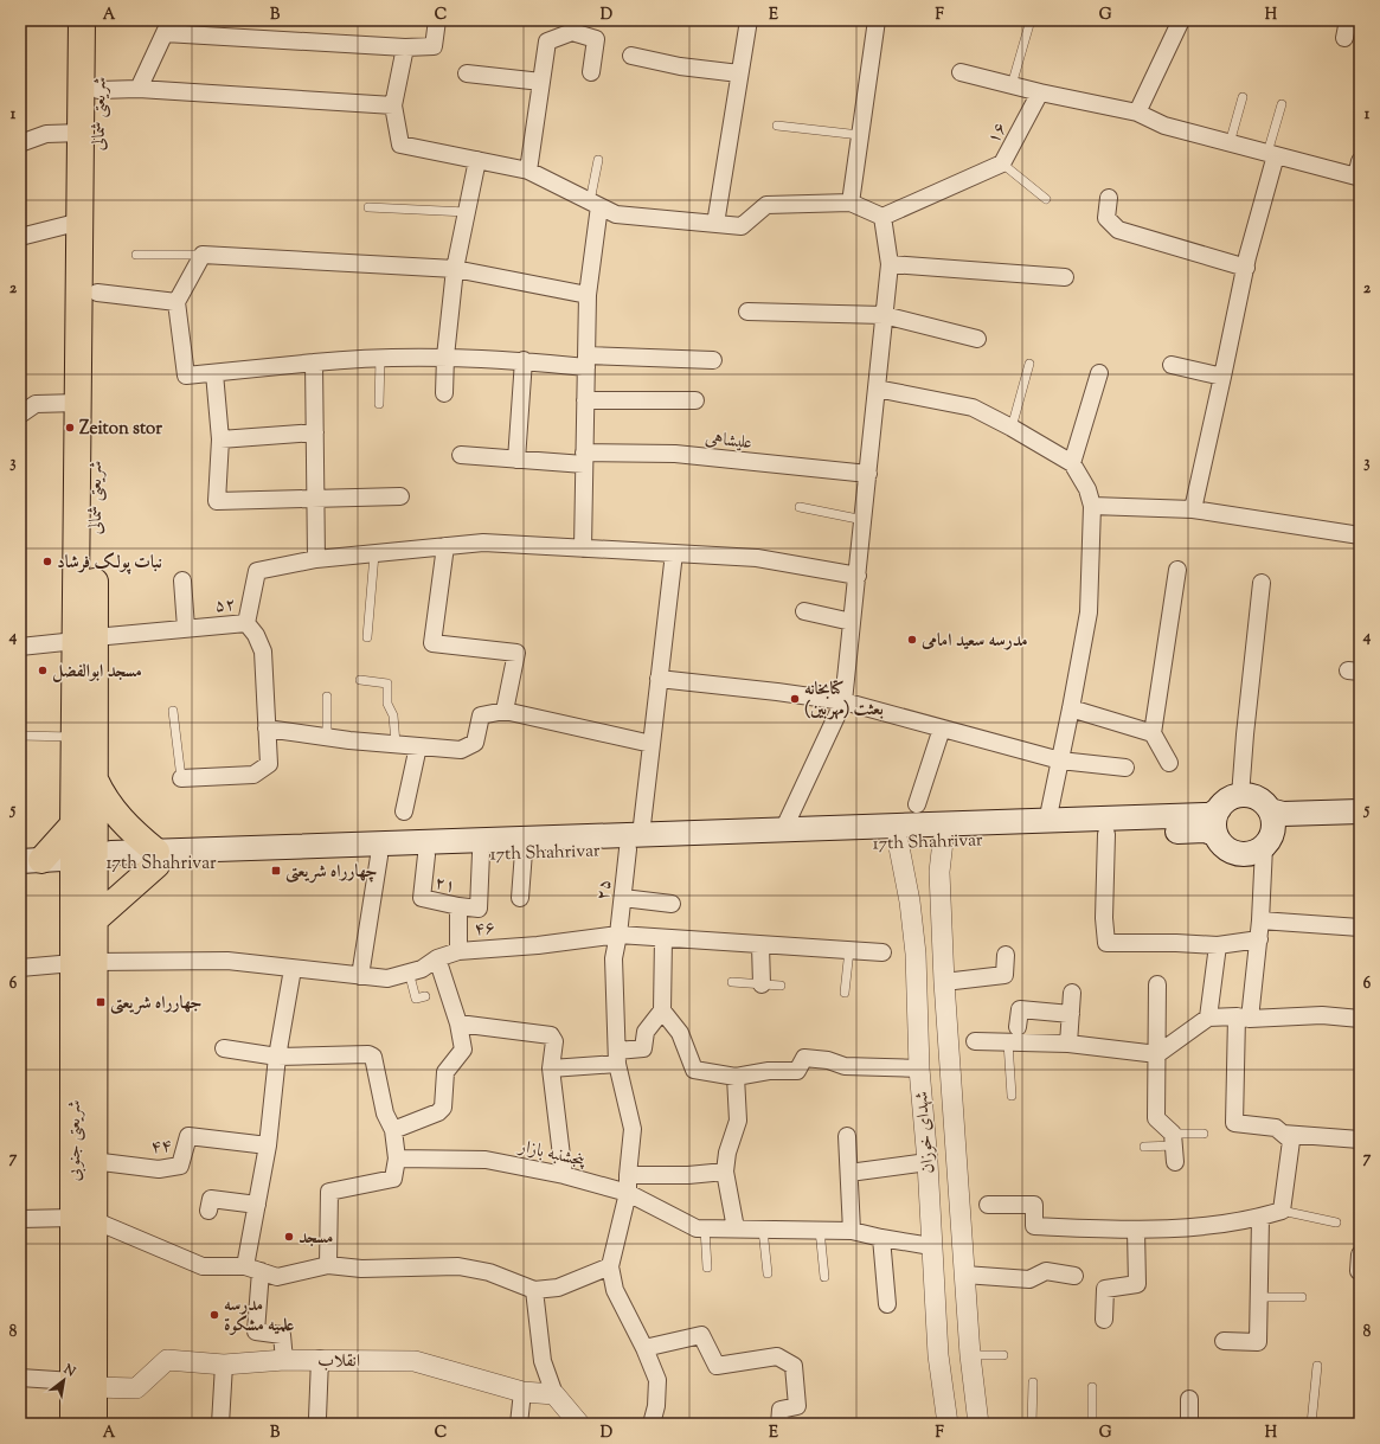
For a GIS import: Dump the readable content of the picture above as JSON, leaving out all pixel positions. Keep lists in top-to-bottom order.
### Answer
{
  "streets": {
    "main road": ["شریعتی شمالی", "17th Shahrivar", "شریعتی جنوبی"],
    "street": [
      "۱۶",
      "علیشاهی",
      "۵۲",
      "۲۱",
      "۲۵",
      "۴۶",
      "شهدای خوزان",
      "۴۴",
      "پنجشنبه بازار",
      "انقلاب"
    ]
  },
  "crossings": [
    ["شریعتی شمالی", "۵۲"],
    ["شریعتی شمالی", "17th Shahrivar"],
    ["شریعتی شمالی", "شریعتی جنوبی"],
    ["17th Shahrivar", "۲۱"],
    ["17th Shahrivar", "۲۵"],
    ["17th Shahrivar", "شهدای خوزان"],
    ["17th Shahrivar", "شریعتی جنوبی"],
    ["۲۱", "۴۶"],
    ["۲۵", "۴۶"],
    ["۲۵", "پنجشنبه بازار"],
    ["شهدای خوزان", "پنجشنبه بازار"],
    ["شریعتی جنوبی", "۴۴"],
    ["شریعتی جنوبی", "انقلاب"]
  ],
  "places": {
    "other": [
      "Zeiton stor",
      "نبات پولک فرشاد",
      "مدرسه سعید امامی",
      "مسجد ابوالفضل",
      "کتابخانه بعثت (مهربین)",
      "مسجد",
      "مدرسه علمیه مشکوة"
    ],
    "transit": ["چهارراه شریعتی", "جهارراه شریعتی"]
  },
  "north": "top right",
  "grid": {
    "columns": [
      "A",
      "B",
      "C",
      "D",
      "E",
      "F",
      "G",
      "H"
    ],
    "rows": [
      "1",
      "2",
      "3",
      "4",
      "5",
      "6",
      "7",
      "8"
    ]
  }
}
